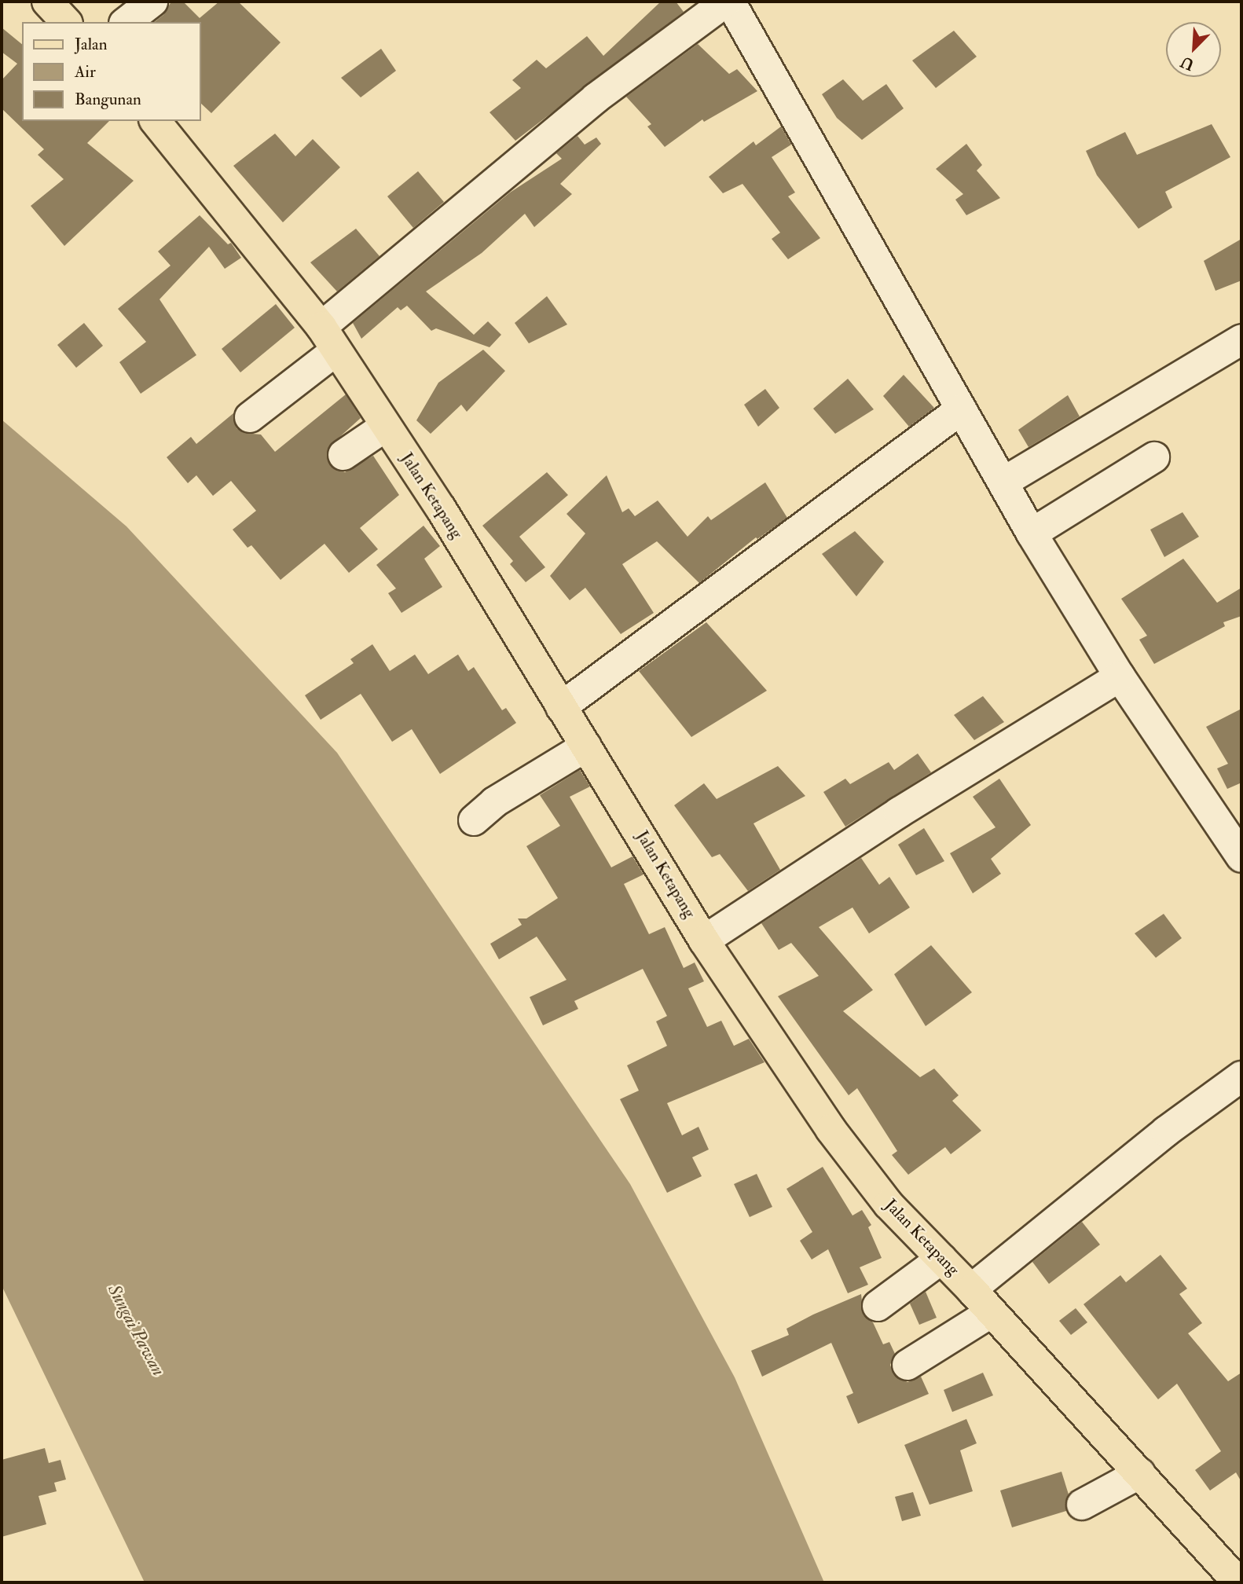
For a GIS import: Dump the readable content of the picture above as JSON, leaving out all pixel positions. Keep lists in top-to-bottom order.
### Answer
{
  "streets": {
    "main road": ["Jalan Ketapang"]
  },
  "water": ["Sungai Pawan"],
  "legend": ["Jalan", "Air", "Bangunan"],
  "north": "bottom left"
}
